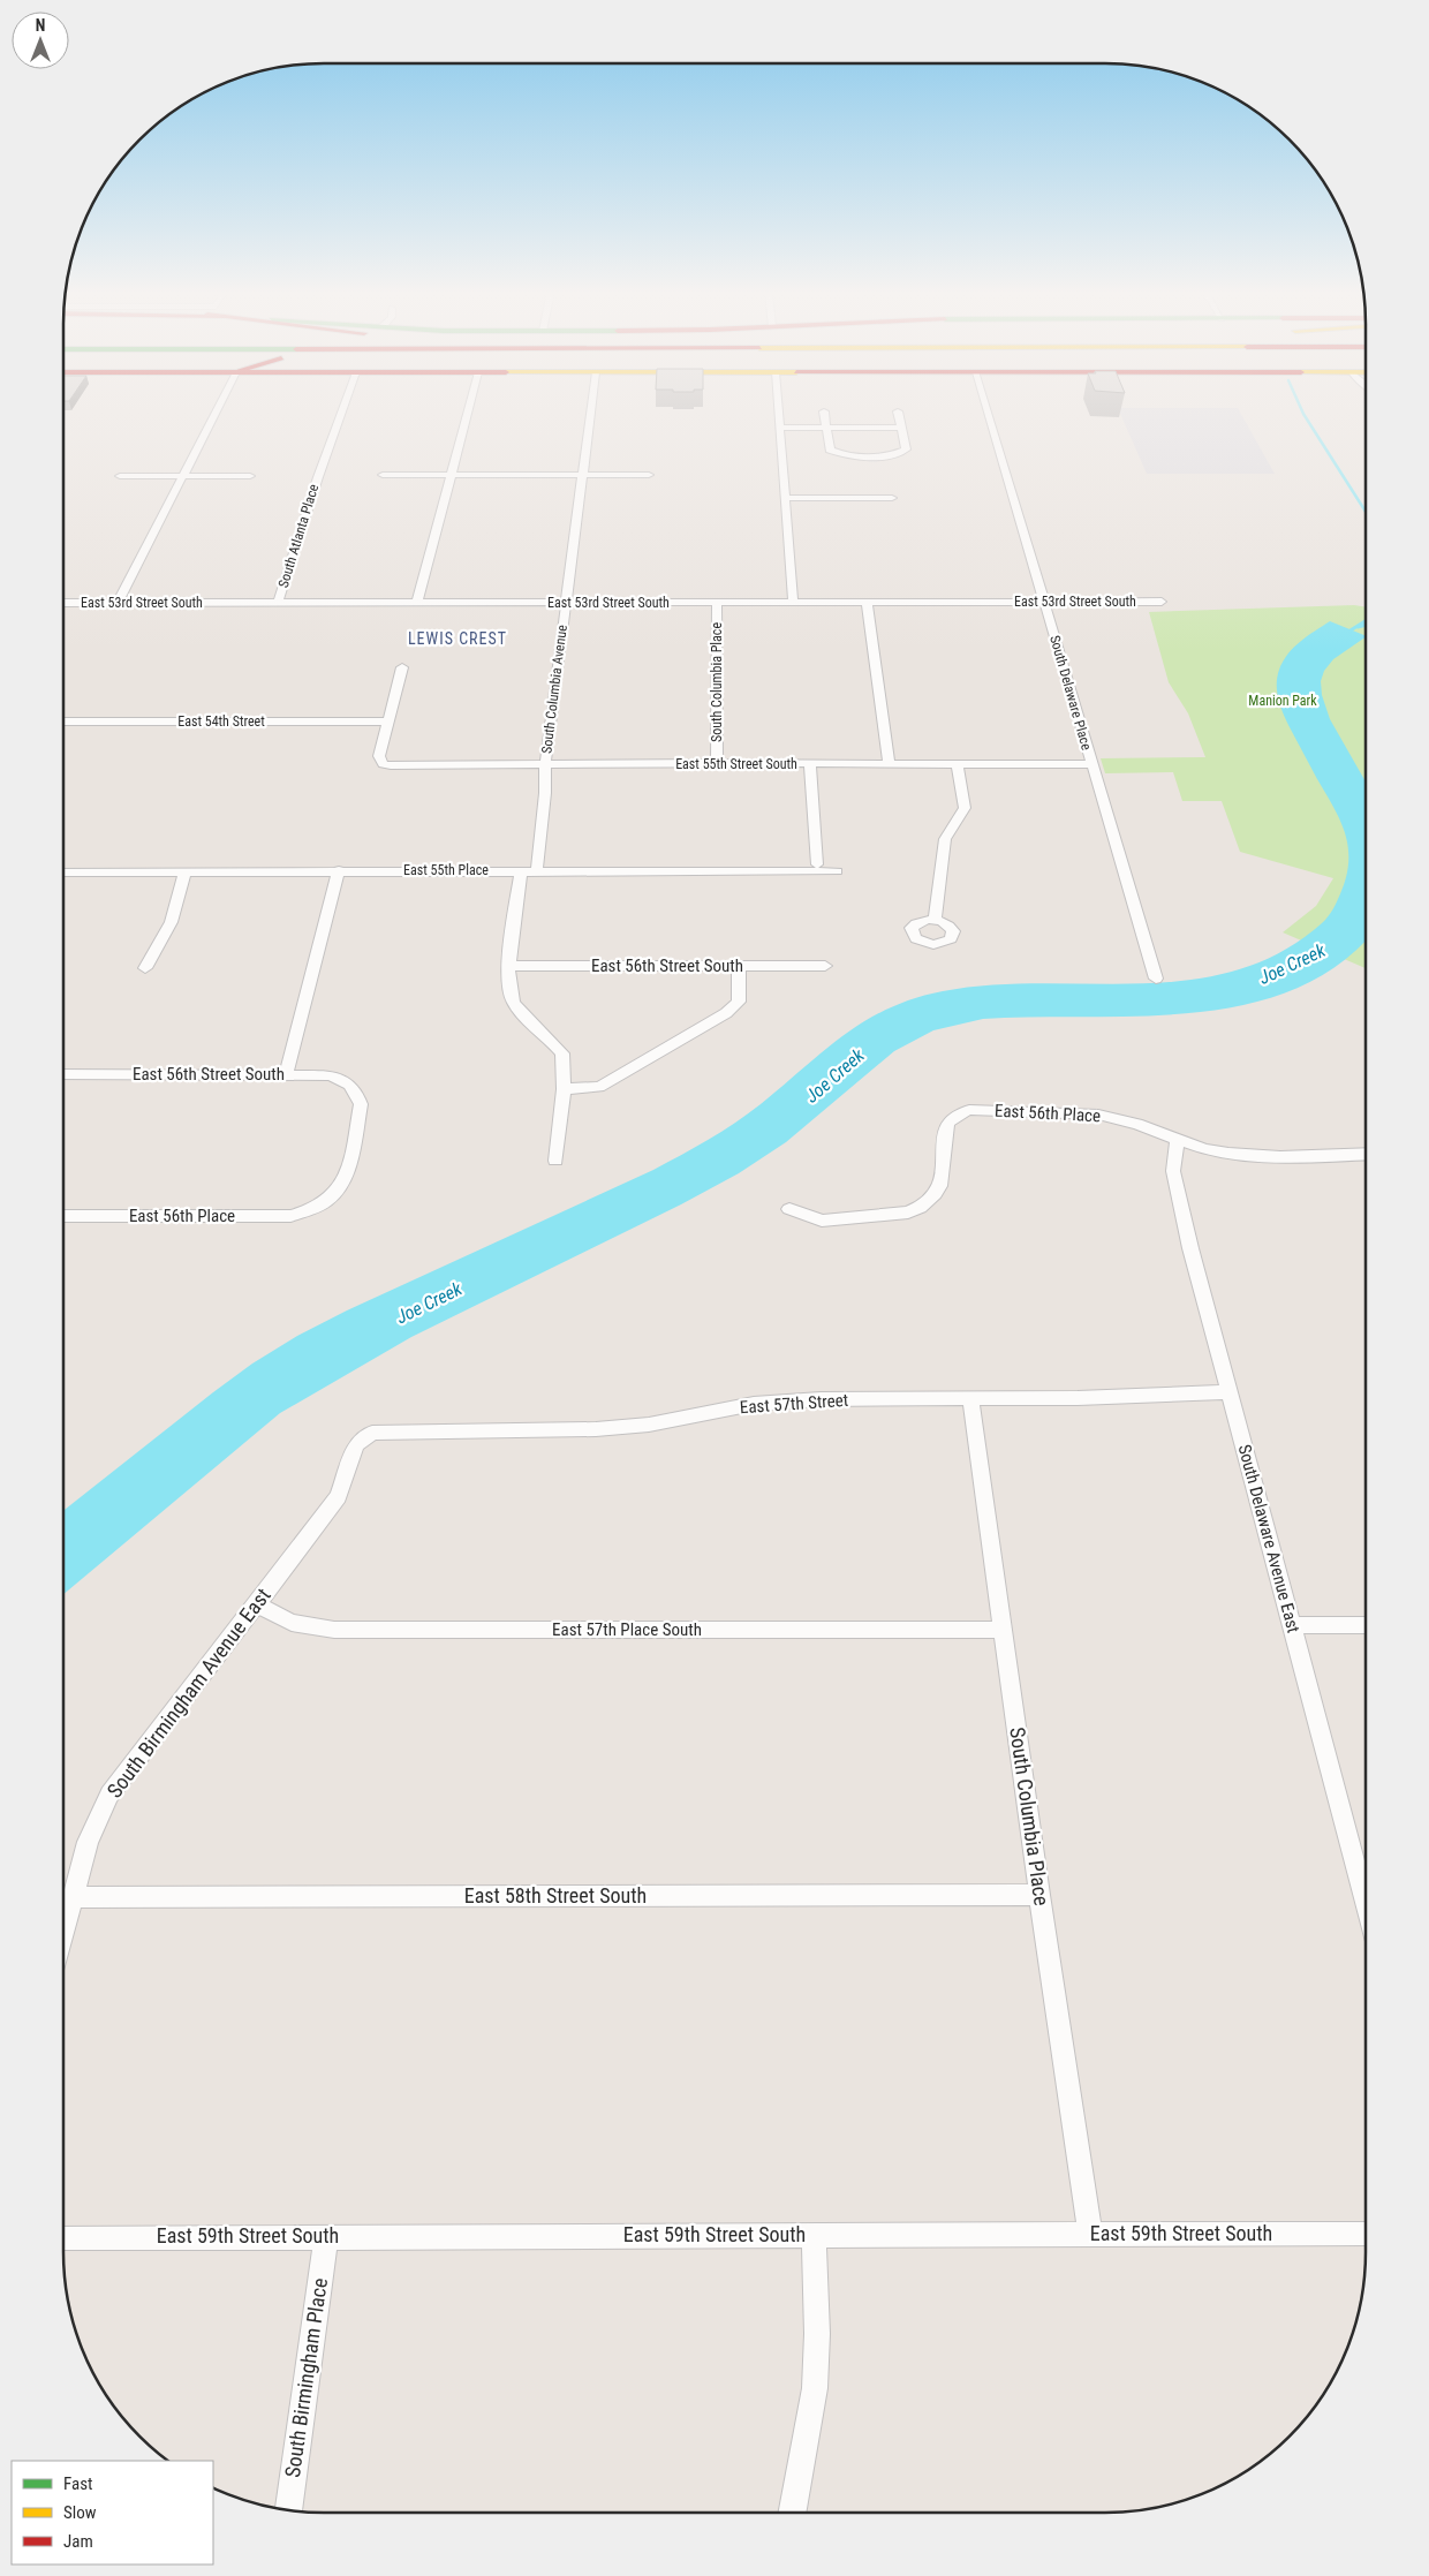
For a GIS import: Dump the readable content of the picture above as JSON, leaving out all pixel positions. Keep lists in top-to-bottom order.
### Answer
{
  "streets": {
    "street": [
      "South Atlanta Place",
      "East 53rd Street South",
      "South Columbia Place",
      "South Columbia Avenue",
      "South Delaware Place",
      "East 54th Street",
      "East 55th Street South",
      "East 55th Place",
      "East 56th Street South",
      "East 56th Place",
      "East 57th Street",
      "South Delaware Avenue East",
      "East 57th Place South",
      "South Birmingham Avenue East",
      "East 58th Street South",
      "East 59th Street South",
      "South Birmingham Place"
    ]
  },
  "crossings": [
    ["South Atlanta Place", "East 53rd Street South"],
    ["East 53rd Street South", "South Columbia Place"],
    ["East 53rd Street South", "South Columbia Avenue"],
    ["East 53rd Street South", "South Delaware Place"],
    ["South Columbia Place", "East 55th Street South"],
    ["South Columbia Place", "East 57th Street"],
    ["South Columbia Place", "East 57th Place South"],
    ["South Columbia Place", "East 58th Street South"],
    ["South Columbia Place", "East 59th Street South"],
    ["South Columbia Avenue", "East 55th Street South"],
    ["South Columbia Avenue", "East 55th Place"],
    ["South Delaware Place", "East 55th Street South"],
    ["East 54th Street", "East 55th Street South"],
    ["East 56th Street South", "East 56th Place"],
    ["East 56th Place", "South Delaware Avenue East"],
    ["East 57th Street", "South Delaware Avenue East"],
    ["East 57th Street", "South Birmingham Avenue East"],
    ["East 57th Place South", "South Birmingham Avenue East"],
    ["South Birmingham Avenue East", "East 58th Street South"],
    ["East 59th Street South", "South Birmingham Place"]
  ],
  "districts": ["LEWIS CREST"],
  "water": ["Joe Creek"],
  "parks": ["Manion Park"],
  "legend": ["Fast", "Slow", "Jam"],
  "north": "top"
}
